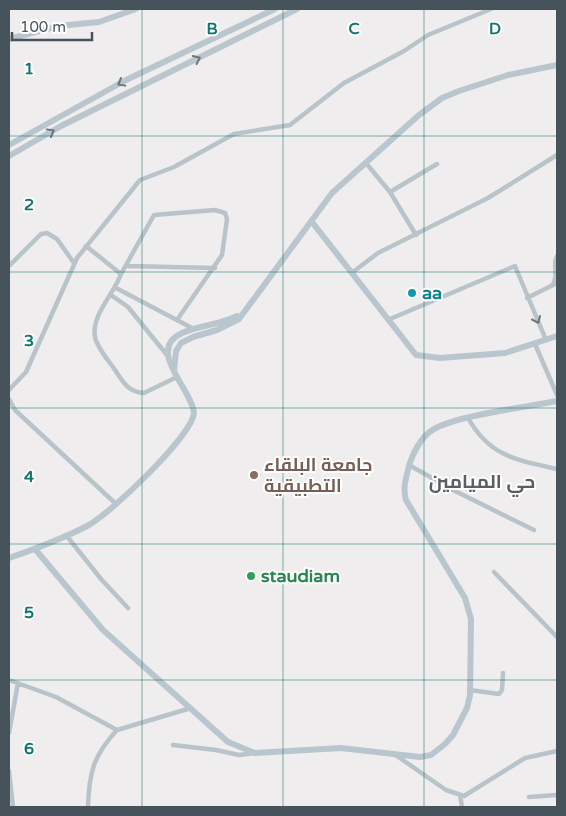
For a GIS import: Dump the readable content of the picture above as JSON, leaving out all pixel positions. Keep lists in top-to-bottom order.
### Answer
{
  "districts": ["حي الميامين"],
  "places": ["aa", "جامعة البلقاء التطبيقية", "staudiam"],
  "scale_bar": "100 m",
  "grid": {
    "columns": ["B", "C", "D"],
    "rows": [
      "1",
      "2",
      "3",
      "4",
      "5",
      "6"
    ]
  }
}
